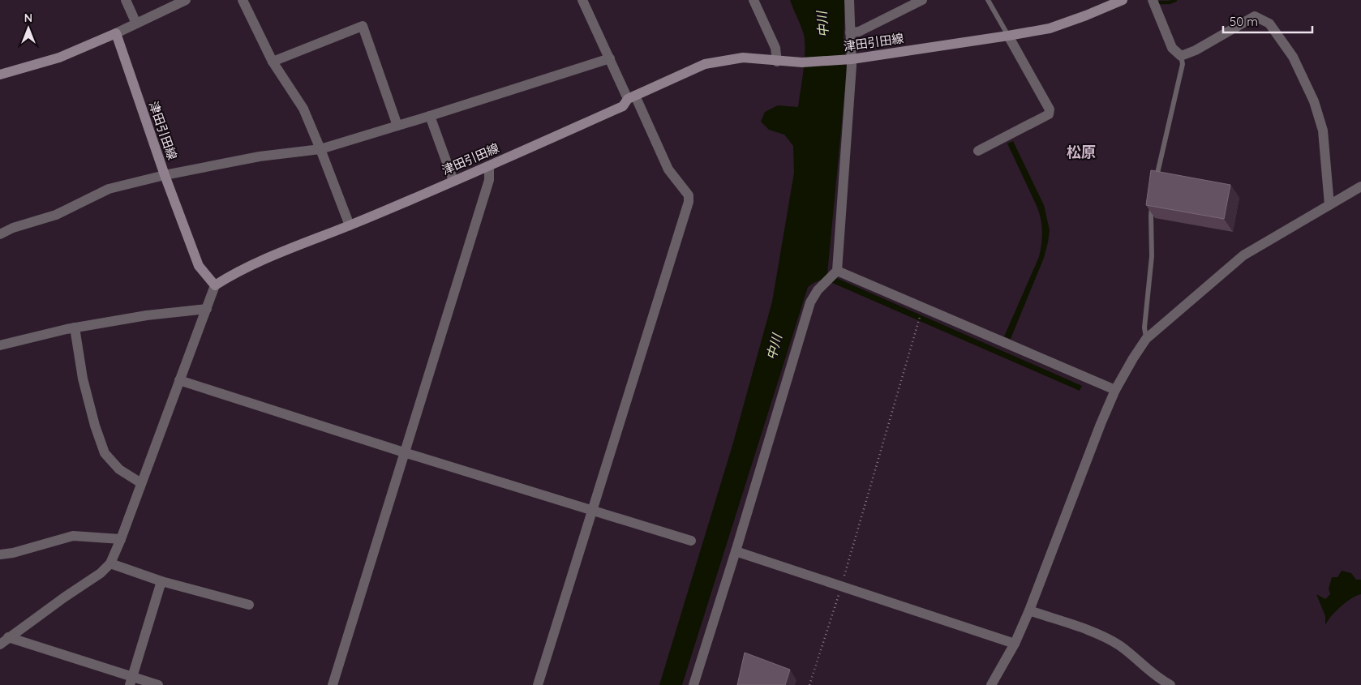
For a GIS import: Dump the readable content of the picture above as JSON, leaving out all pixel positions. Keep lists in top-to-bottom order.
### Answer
{
  "streets": {
    "main road": ["津田引田線"]
  },
  "districts": ["松原"],
  "water": ["中川"],
  "scale_bar": "50 m",
  "north": "top"
}
